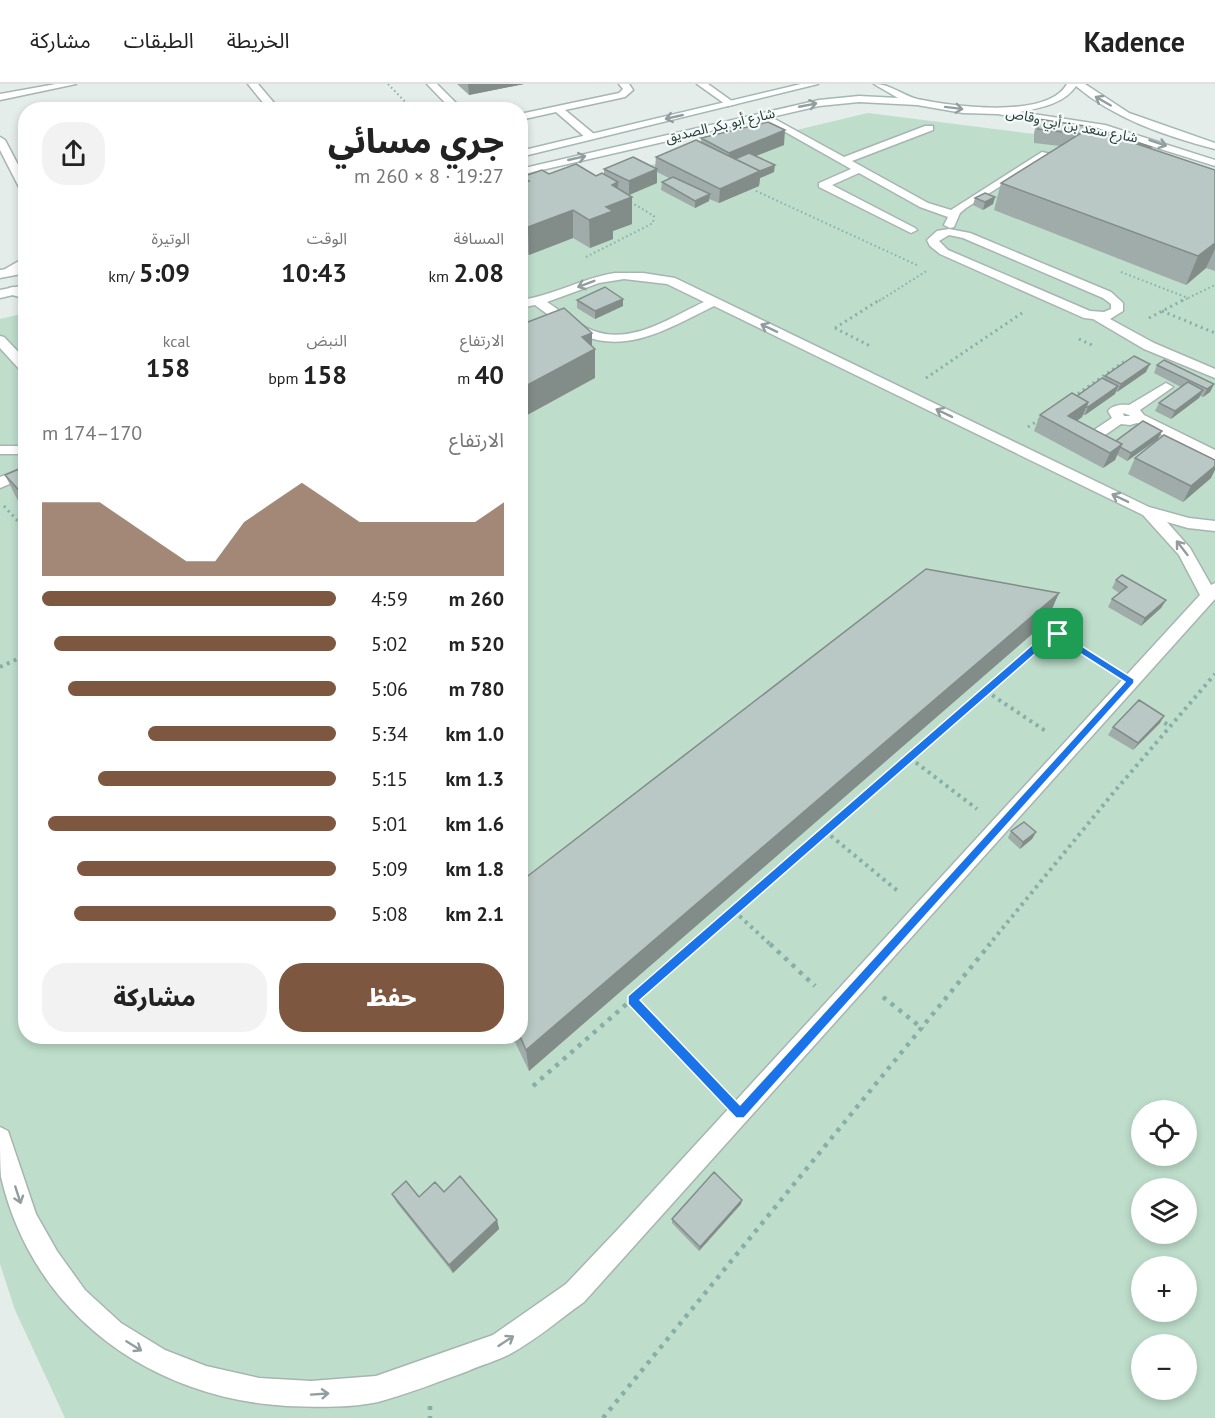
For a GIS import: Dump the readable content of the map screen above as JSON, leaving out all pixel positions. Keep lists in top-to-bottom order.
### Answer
{
  "streets": {
    "main road": ["شارع أبو بكر الصديق", "شارع سعد بن أبي وقاص"]
  },
  "page": {
    "header": "Kadence",
    "nav": ["الخريطة", "الطبقات", "مشاركة"],
    "heading": ["جري مسائي", "19:27 · 8 × 260 m"],
    "stats": [
      ["المسافة", "2.08 km"],
      ["الوقت", "10:43"],
      ["الوتيرة", "5:09 /km"],
      ["الارتفاع", "40 m"],
      ["النبض", "158 bpm"],
      ["kcal", "158"]
    ],
    "chart": ["الارتفاع", "170–174 m"],
    "list": [
      {
        "name": "260 m",
        "note": "4:59"
      },
      {
        "name": "520 m",
        "note": "5:02"
      },
      {
        "name": "780 m",
        "note": "5:06"
      },
      {
        "name": "1.0 km",
        "note": "5:34"
      },
      {
        "name": "1.3 km",
        "note": "5:15"
      },
      {
        "name": "1.6 km",
        "note": "5:01"
      },
      {
        "name": "1.8 km",
        "note": "5:09"
      },
      {
        "name": "2.1 km",
        "note": "5:08"
      }
    ],
    "buttons": ["حفظ", "مشاركة"],
    "map_buttons": ["+", "−"]
  }
}
